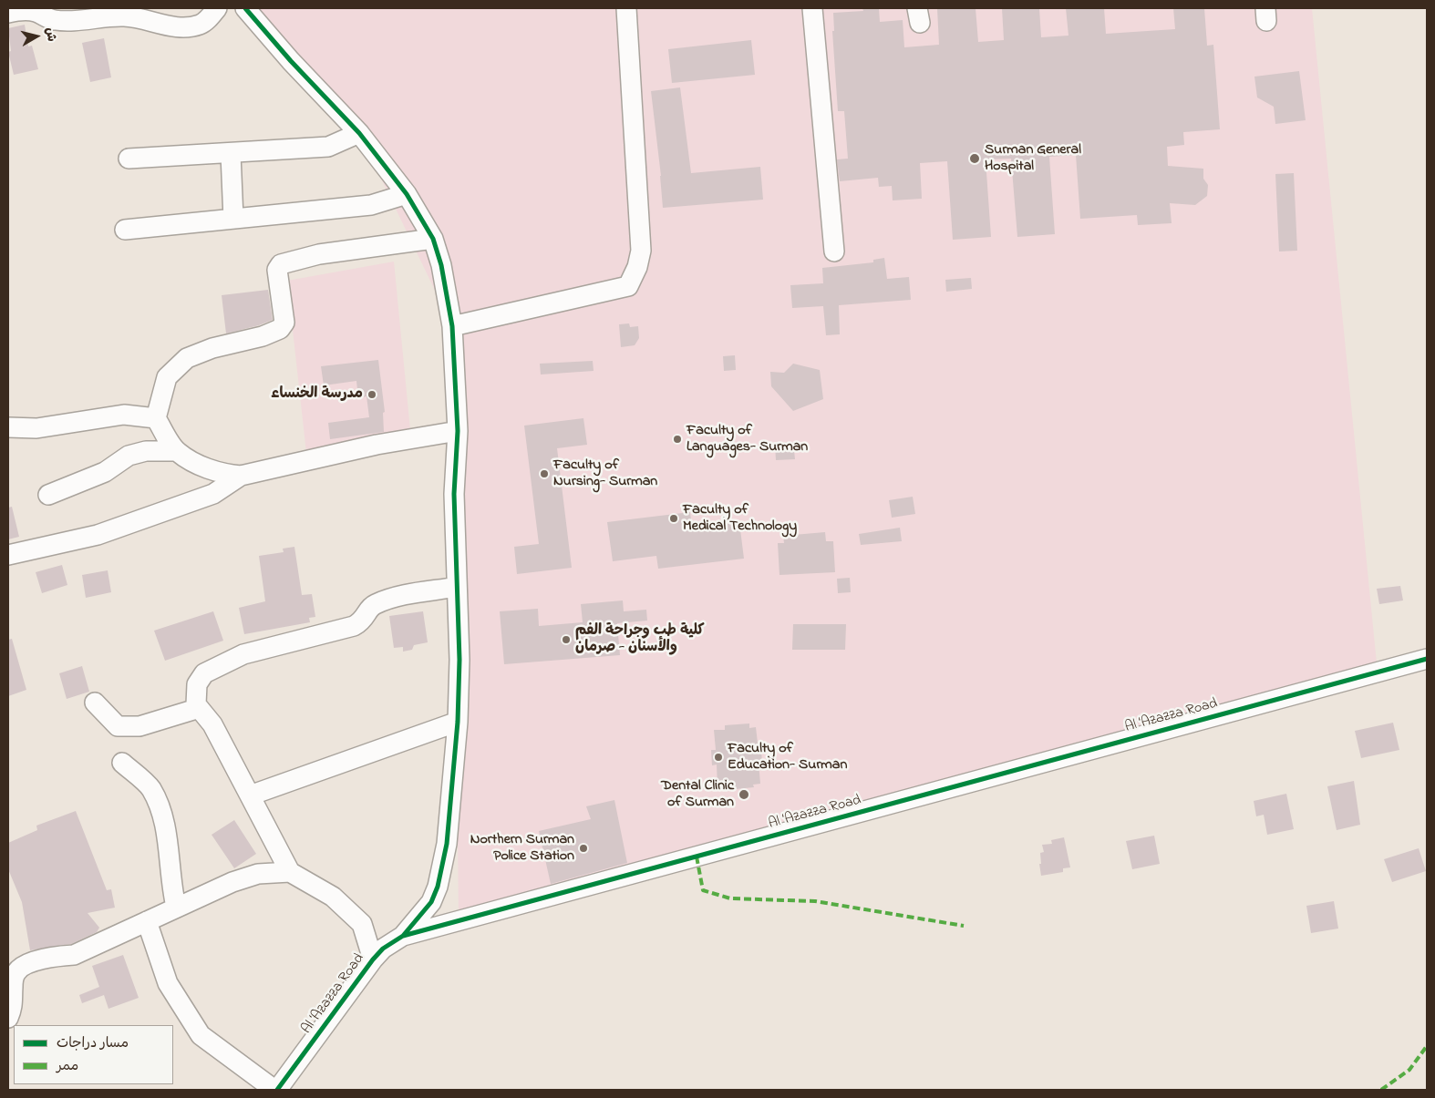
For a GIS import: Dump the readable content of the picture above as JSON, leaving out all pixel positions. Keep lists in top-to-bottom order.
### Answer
{
  "streets": {
    "street": ["Al ‘Azazza Road"]
  },
  "places": [
    "Surman General Hospital",
    "مدرسة الخنساء",
    "Faculty of Languages- Surman",
    "Faculty of Nursing- Surman",
    "Faculty of Medical Technology",
    "كلية طب وجراحة الفم والأسنان - صرمان",
    "Faculty of Education- Surman",
    "Dental Clinic of Surman",
    "Northern Surman Police Station"
  ],
  "legend": ["مسار دراجات", "ممر"],
  "north": "right"
}
